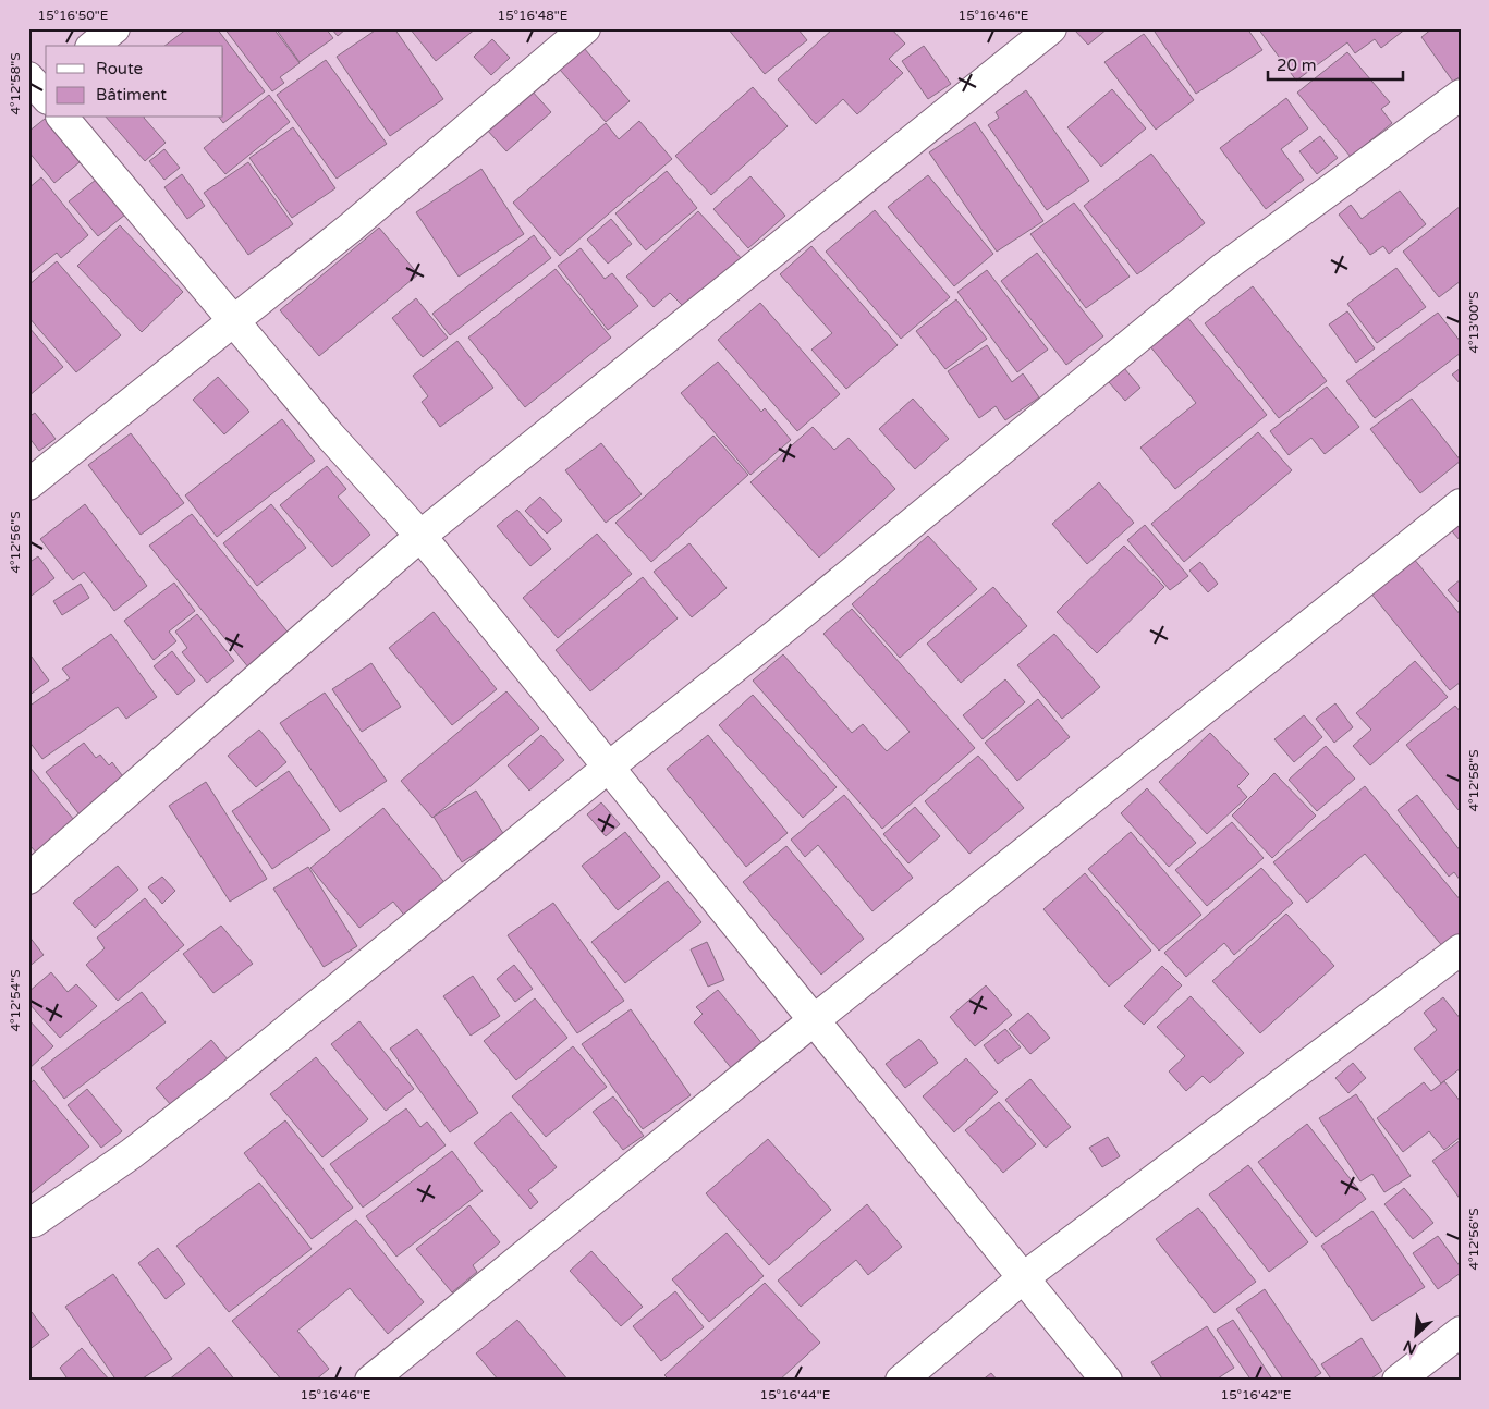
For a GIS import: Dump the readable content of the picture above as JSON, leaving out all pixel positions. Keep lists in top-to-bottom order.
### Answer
{
  "legend": ["Route", "Bâtiment"],
  "scale_bar": "20 m",
  "north": "bottom left",
  "coordinates": [
    "15°16'50\"E",
    "15°16'48\"E",
    "15°16'46\"E",
    "4°12'58\"S",
    "4°13'00\"S",
    "4°12'56\"S",
    "4°12'54\"S",
    "15°16'44\"E",
    "15°16'42\"E"
  ]
}
